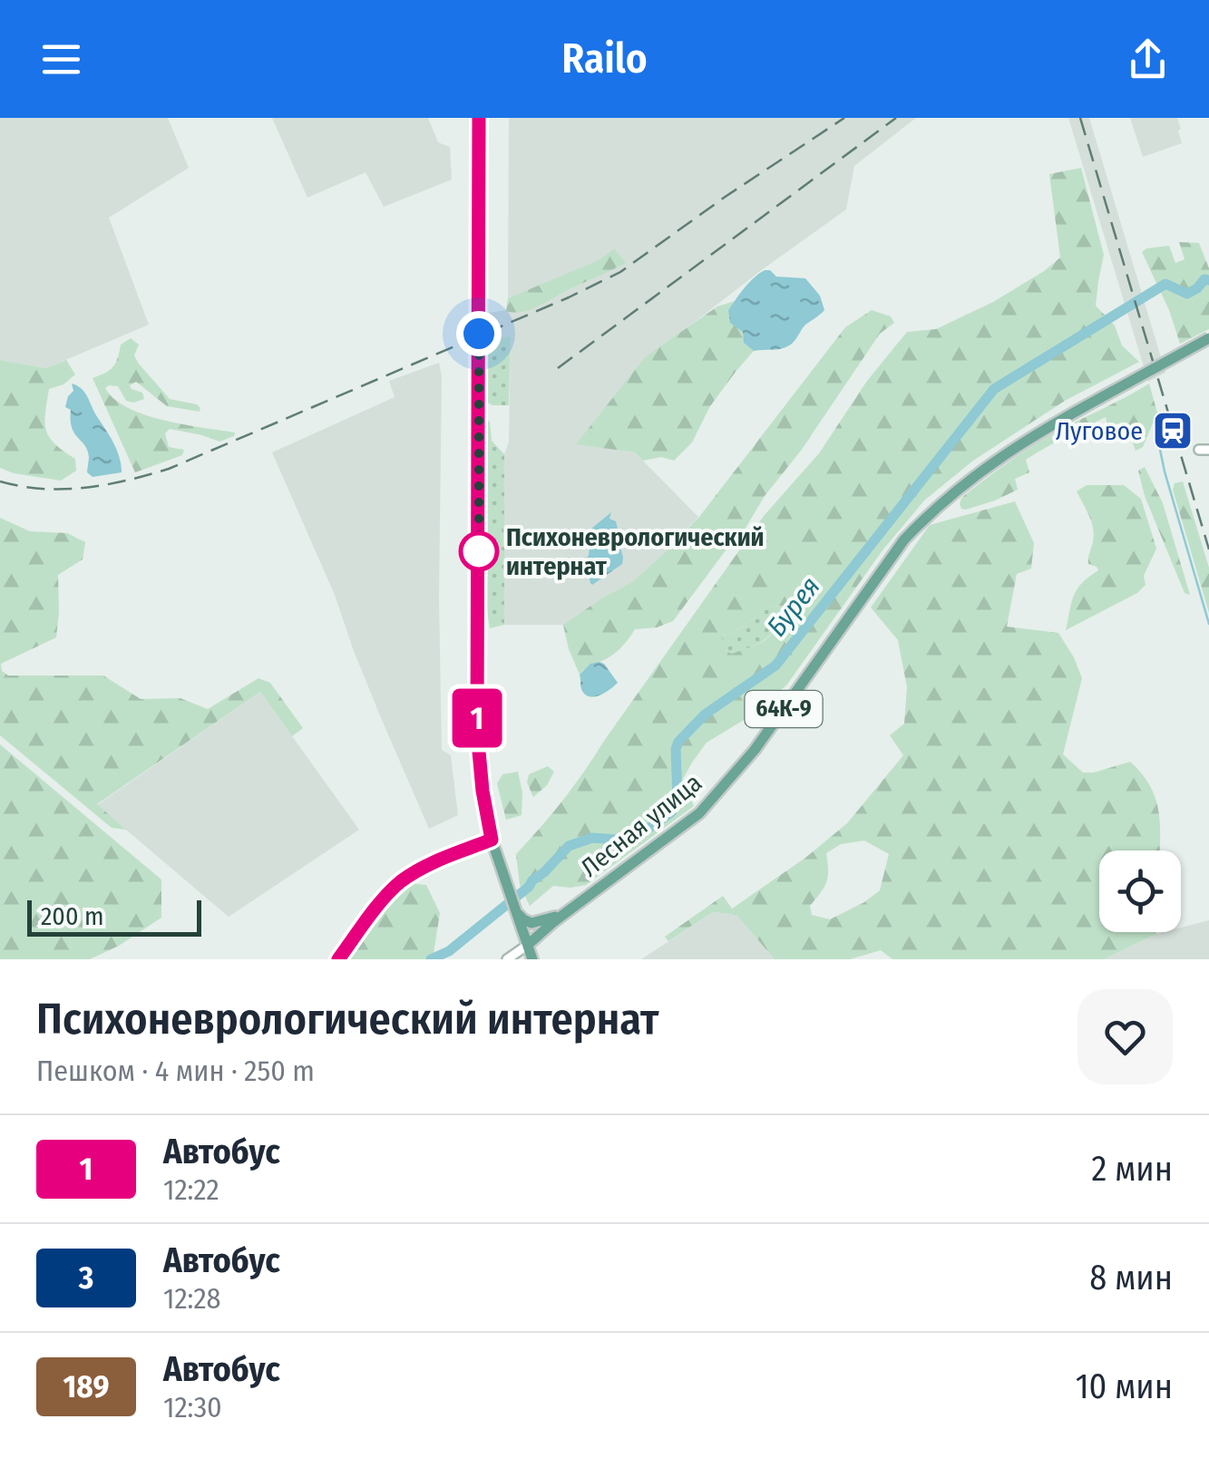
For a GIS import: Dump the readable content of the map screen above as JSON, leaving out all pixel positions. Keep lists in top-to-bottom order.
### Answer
{
  "streets": {
    "main road": ["64К-9", "Лесная улица"]
  },
  "water": ["Бурея"],
  "places": {
    "station": ["Луговое"],
    "other": ["Психоневрологический интернат"]
  },
  "lines": ["bus line 1"],
  "scale_bar": "200 m",
  "page": {
    "header": "Railo",
    "on_map": "1",
    "scale": "200 m",
    "heading": ["Психоневрологический интернат", "Пешком · 4 мин · 250 m"],
    "list": [
      {
        "mark": "1",
        "name": "Автобус",
        "note": "12:22",
        "value": "2 мин"
      },
      {
        "mark": "3",
        "name": "Автобус",
        "note": "12:28",
        "value": "8 мин"
      },
      {
        "mark": "189",
        "name": "Автобус",
        "note": "12:30",
        "value": "10 мин"
      }
    ]
  }
}
